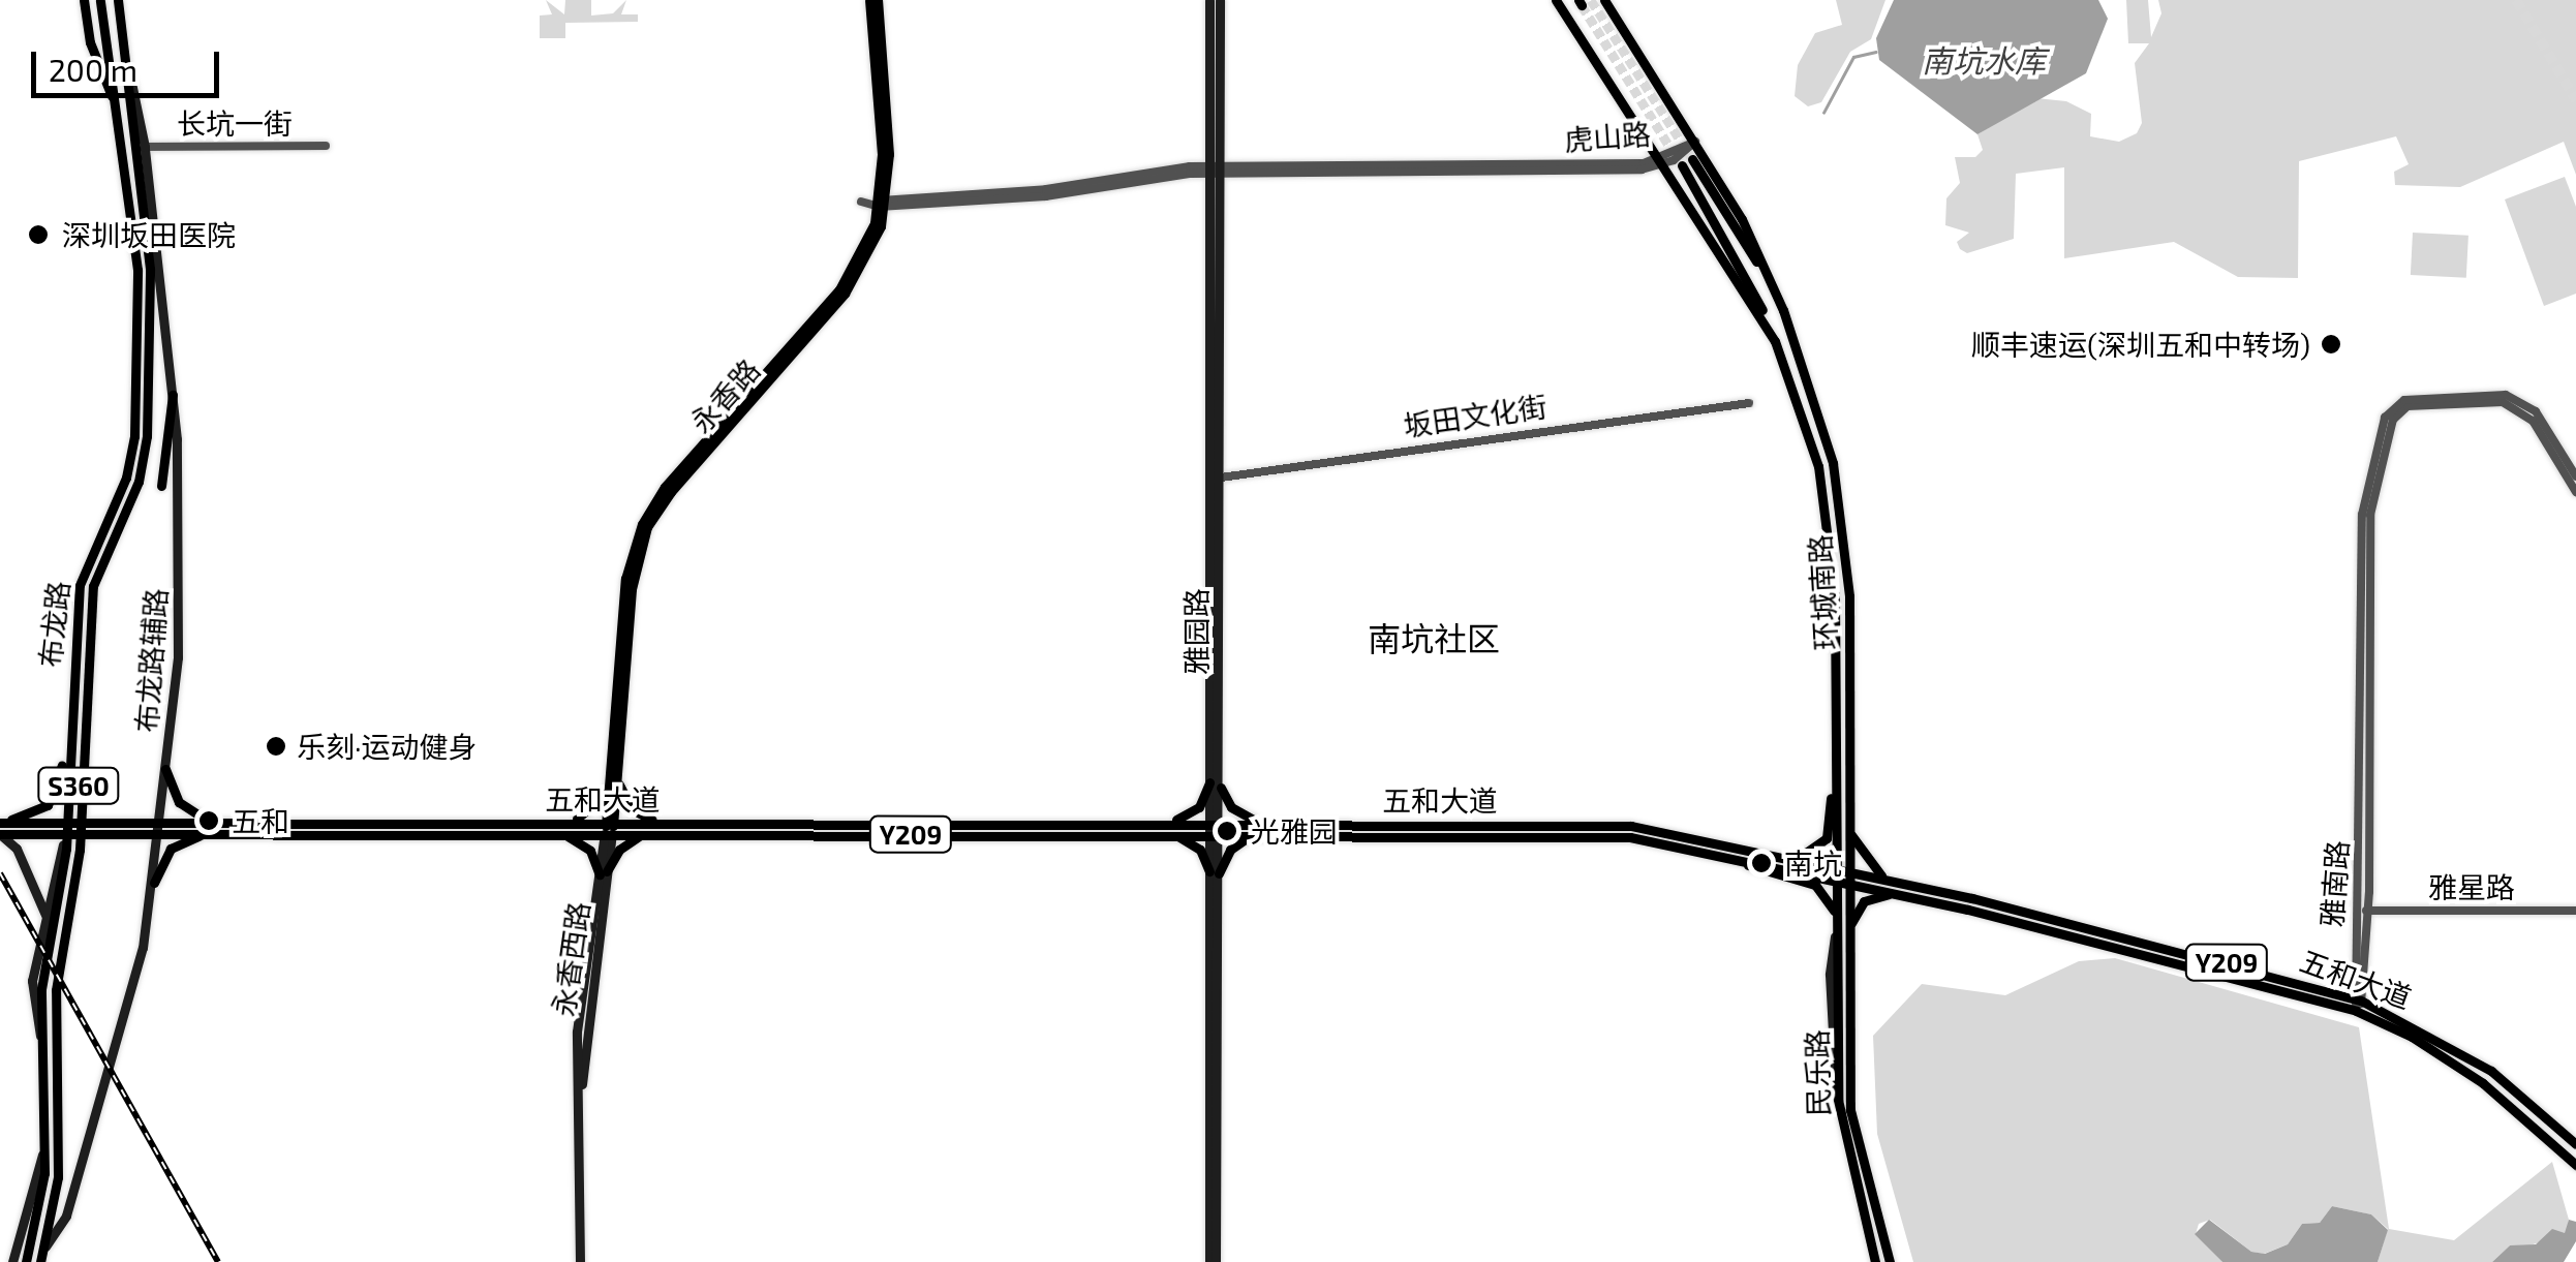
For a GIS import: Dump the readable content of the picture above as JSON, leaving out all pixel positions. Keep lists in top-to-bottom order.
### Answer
{
  "streets": {
    "main road": [
      "永香路",
      "环城南路",
      "布龙路",
      "雅园路",
      "布龙路辅路",
      "S360",
      "五和大道",
      "Y209",
      "永香西路",
      "民乐路"
    ],
    "street": [
      "长坑一街",
      "虎山路",
      "坂田文化街",
      "雅南路",
      "雅星路"
    ]
  },
  "crossings": [
    ["长坑一街", "布龙路辅路"],
    ["虎山路", "永香路"],
    ["虎山路", "环城南路"],
    ["虎山路", "雅园路"],
    ["永香路", "五和大道"],
    ["永香路", "永香西路"],
    ["坂田文化街", "雅园路"],
    ["环城南路", "五和大道"],
    ["环城南路", "民乐路"],
    ["布龙路", "布龙路辅路"],
    ["布龙路", "五和大道"],
    ["雅园路", "五和大道"],
    ["布龙路辅路", "五和大道"],
    ["五和大道", "雅南路"],
    ["五和大道", "永香西路"],
    ["五和大道", "民乐路"],
    ["雅南路", "雅星路"]
  ],
  "districts": ["南坑社区"],
  "water": ["南坑水库"],
  "places": [
    "深圳坂田医院",
    "顺丰速运(深圳五和中转场)",
    "乐刻·运动健身",
    "五和",
    "光雅园",
    "南坑"
  ],
  "scale_bar": "200 m"
}
